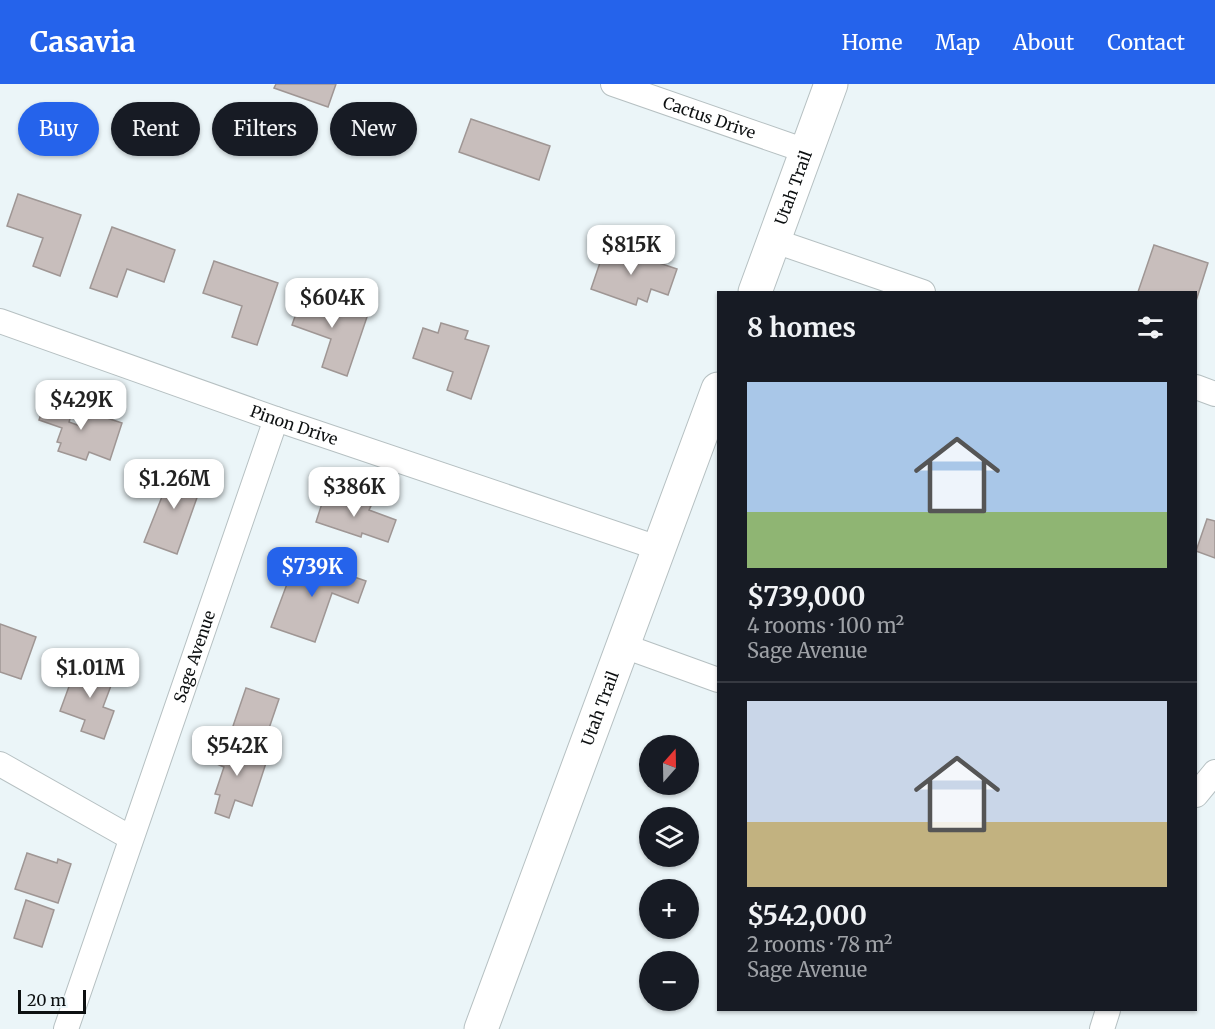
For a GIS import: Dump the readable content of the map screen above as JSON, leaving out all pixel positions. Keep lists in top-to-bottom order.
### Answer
{
  "streets": {
    "main road": ["Utah Trail"],
    "street": ["Cactus Drive", "Pinon Drive", "Sage Avenue"]
  },
  "crossings": [
    ["Cactus Drive", "Utah Trail"],
    ["Utah Trail", "Pinon Drive"],
    ["Pinon Drive", "Sage Avenue"]
  ],
  "scale_bar": "20 m",
  "north": "top",
  "page": {
    "header": "Casavia",
    "nav": [
      "Home",
      "Map",
      "About",
      "Contact"
    ],
    "chip": [
      "Buy",
      "Rent",
      "Filters",
      "New"
    ],
    "price": [
      "$815K",
      "$604K",
      "$429K",
      "$1.26M",
      "$386K",
      "$739K",
      "$1.01M",
      "$542K"
    ],
    "heading": "8 homes",
    "list": [
      {
        "name": "$739,000",
        "note": "4 rooms · 100 m² · Sage Avenue"
      },
      {
        "name": "$542,000",
        "note": "2 rooms · 78 m² · Sage Avenue"
      }
    ],
    "map_buttons": ["+", "−"],
    "scale": "20 m"
  }
}
